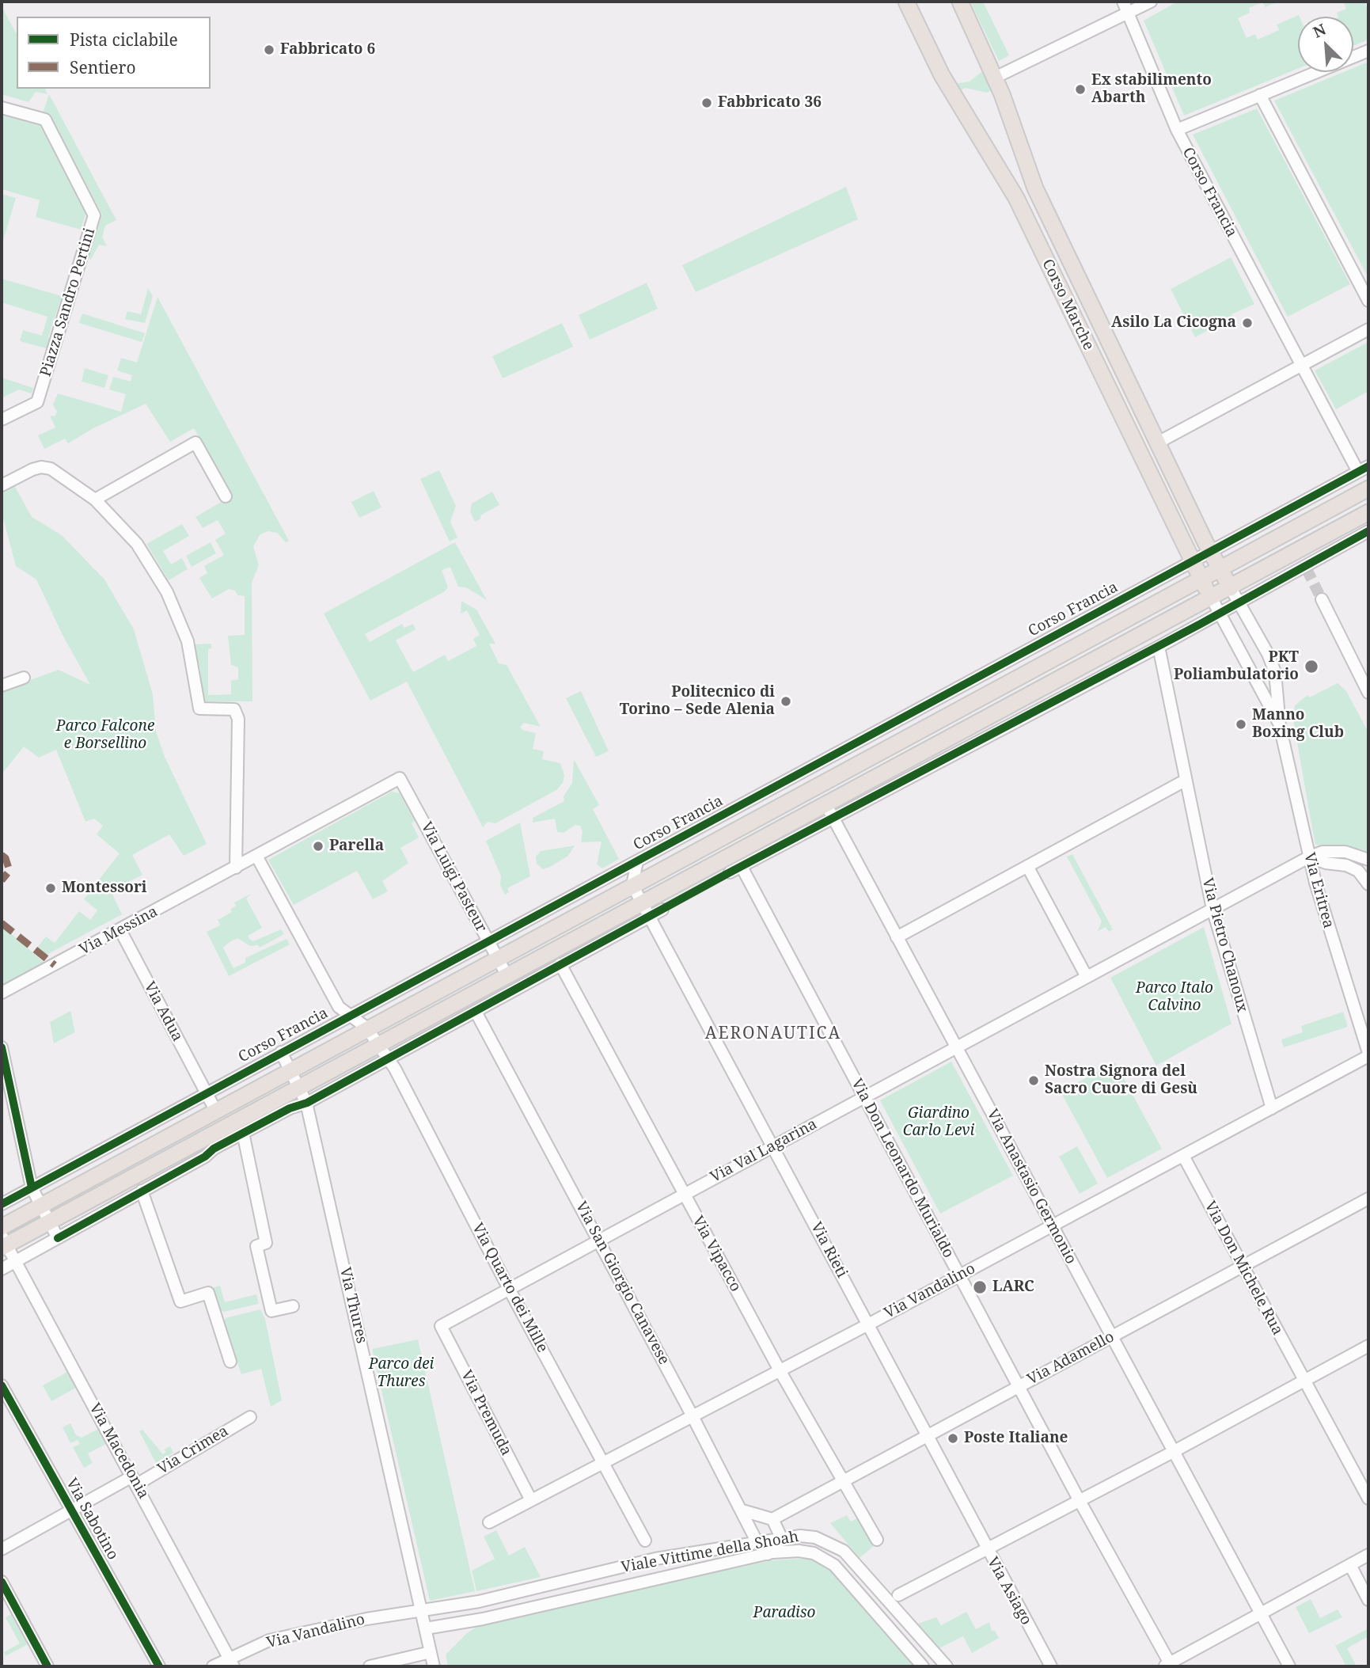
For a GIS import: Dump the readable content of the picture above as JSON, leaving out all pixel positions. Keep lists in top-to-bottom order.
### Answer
{
  "streets": {
    "main road": ["Corso Marche"],
    "street": [
      "Corso Francia",
      "Piazza Sandro Pertini",
      "Via Luigi Pasteur",
      "Via Eritrea",
      "Via Messina",
      "Via Pietro Chanoux",
      "Via Adua",
      "Via Val Lagarina",
      "Via Don Leonardo Murialdo",
      "Via Anastasio Germonio",
      "Via Rieti",
      "Via Vipacco",
      "Via Don Michele Rua",
      "Via San Giorgio Canavese",
      "Via Quarto dei Mille",
      "Via Vandalino",
      "Via Thures",
      "Via Adamello",
      "Via Premuda",
      "Via Crimea",
      "Via Macedonia",
      "Via Sabotino",
      "Viale Vittime della Shoah",
      "Via Asiago"
    ]
  },
  "crossings": [
    ["Corso Francia", "Corso Marche"],
    ["Corso Francia", "Via Luigi Pasteur"],
    ["Corso Francia", "Via Adua"],
    ["Corso Francia", "Via Thures"],
    ["Via Luigi Pasteur", "Via Messina"],
    ["Via Eritrea", "Via Val Lagarina"],
    ["Via Eritrea", "Via Vandalino"],
    ["Via Messina", "Via Adua"],
    ["Via Pietro Chanoux", "Via Val Lagarina"],
    ["Via Pietro Chanoux", "Via Vandalino"],
    ["Via Val Lagarina", "Via Don Leonardo Murialdo"],
    ["Via Val Lagarina", "Via Anastasio Germonio"],
    ["Via Val Lagarina", "Via Rieti"],
    ["Via Val Lagarina", "Via Vipacco"],
    ["Via Val Lagarina", "Via San Giorgio Canavese"],
    ["Via Val Lagarina", "Via Quarto dei Mille"],
    ["Via Val Lagarina", "Via Premuda"],
    ["Via Don Leonardo Murialdo", "Via Vandalino"],
    ["Via Don Leonardo Murialdo", "Via Adamello"],
    ["Via Don Leonardo Murialdo", "Via Asiago"],
    ["Via Anastasio Germonio", "Via Vandalino"],
    ["Via Anastasio Germonio", "Via Adamello"],
    ["Via Anastasio Germonio", "Via Asiago"],
    ["Via Rieti", "Via Vandalino"],
    ["Via Rieti", "Via Adamello"],
    ["Via Rieti", "Via Asiago"],
    ["Via Vipacco", "Via Vandalino"],
    ["Via Vipacco", "Via Adamello"],
    ["Via Don Michele Rua", "Via Vandalino"],
    ["Via Don Michele Rua", "Via Adamello"],
    ["Via Don Michele Rua", "Via Asiago"],
    ["Via San Giorgio Canavese", "Via Vandalino"],
    ["Via San Giorgio Canavese", "Viale Vittime della Shoah"],
    ["Via Quarto dei Mille", "Via Vandalino"],
    ["Via Vandalino", "Via Thures"],
    ["Via Vandalino", "Via Premuda"],
    ["Via Vandalino", "Via Macedonia"],
    ["Via Vandalino", "Viale Vittime della Shoah"],
    ["Via Thures", "Viale Vittime della Shoah"],
    ["Via Crimea", "Via Macedonia"],
    ["Via Crimea", "Via Sabotino"]
  ],
  "districts": ["AERONAUTICA"],
  "parks": [
    "Parco Falcone e Borsellino",
    "Parco Italo Calvino",
    "Giardino Carlo Levi",
    "Parco dei Thures",
    "Paradiso"
  ],
  "places": [
    "Fabbricato 6",
    "Ex stabilimento Abarth",
    "Fabbricato 36",
    "Asilo La Cicogna",
    "PKT Poliambulatorio",
    "Politecnico di Torino – Sede Alenia",
    "Manno Boxing Club",
    "Parella",
    "Montessori",
    "Nostra Signora del Sacro Cuore di Gesù",
    "LARC",
    "Poste Italiane"
  ],
  "legend": ["Pista ciclabile", "Sentiero"],
  "north": "top left"
}
